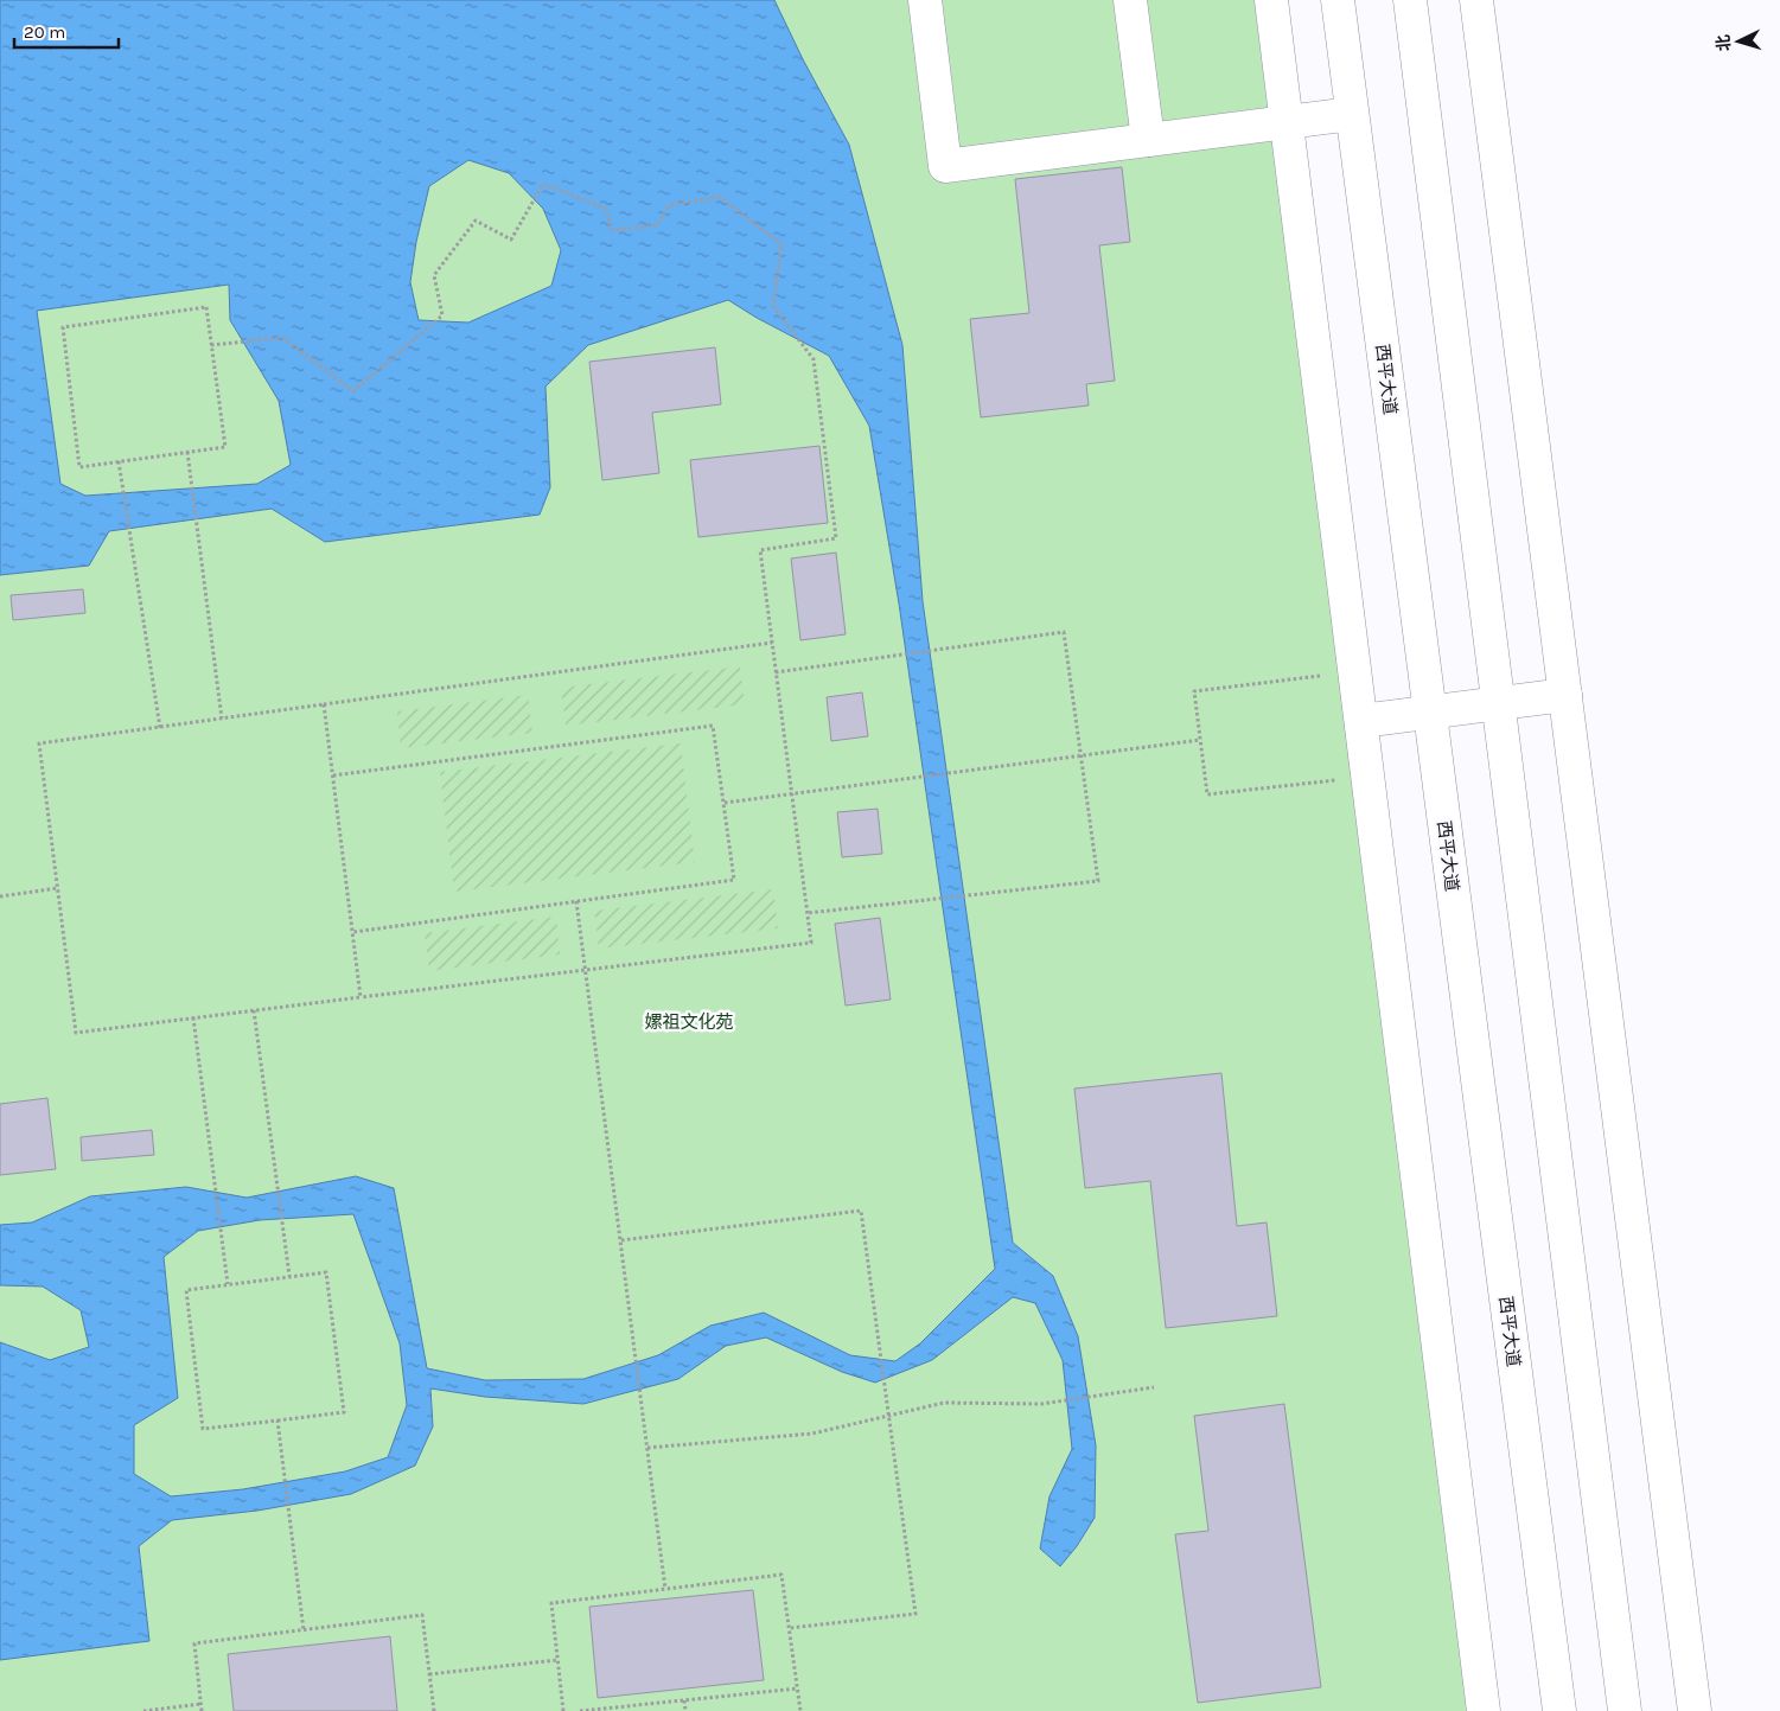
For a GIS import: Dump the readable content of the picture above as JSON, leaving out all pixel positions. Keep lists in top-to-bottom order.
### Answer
{
  "streets": {
    "street": ["西平大道"]
  },
  "parks": ["嫘祖文化苑"],
  "scale_bar": "20 m",
  "north": "left"
}
